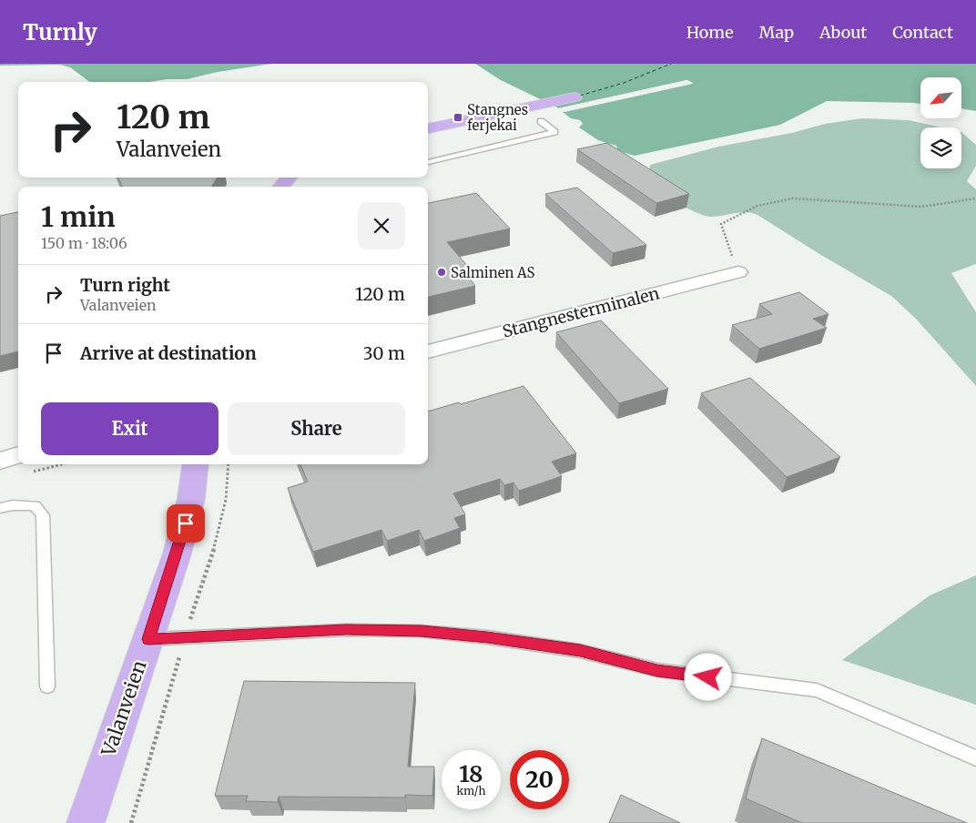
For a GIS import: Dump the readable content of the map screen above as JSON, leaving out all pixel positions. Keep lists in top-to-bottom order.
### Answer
{
  "streets": {
    "main road": ["Valanveien"],
    "street": ["Stangnesterminalen"]
  },
  "places": {
    "transit": ["Stangnes ferjekai"],
    "other": ["Salminen AS"]
  },
  "north": "bottom left",
  "page": {
    "header": "Turnly",
    "nav": [
      "Home",
      "Map",
      "About",
      "Contact"
    ],
    "turn": ["120 m", "Valanveien"],
    "heading": ["1 min", "150 m · 18:06"],
    "list": [
      {
        "name": "Turn right",
        "note": "Valanveien",
        "value": "120 m"
      },
      {
        "name": "Arrive at destination",
        "value": "30 m"
      }
    ],
    "buttons": ["Exit", "Share"],
    "speed": "18 km/h",
    "limit": "20"
  }
}
